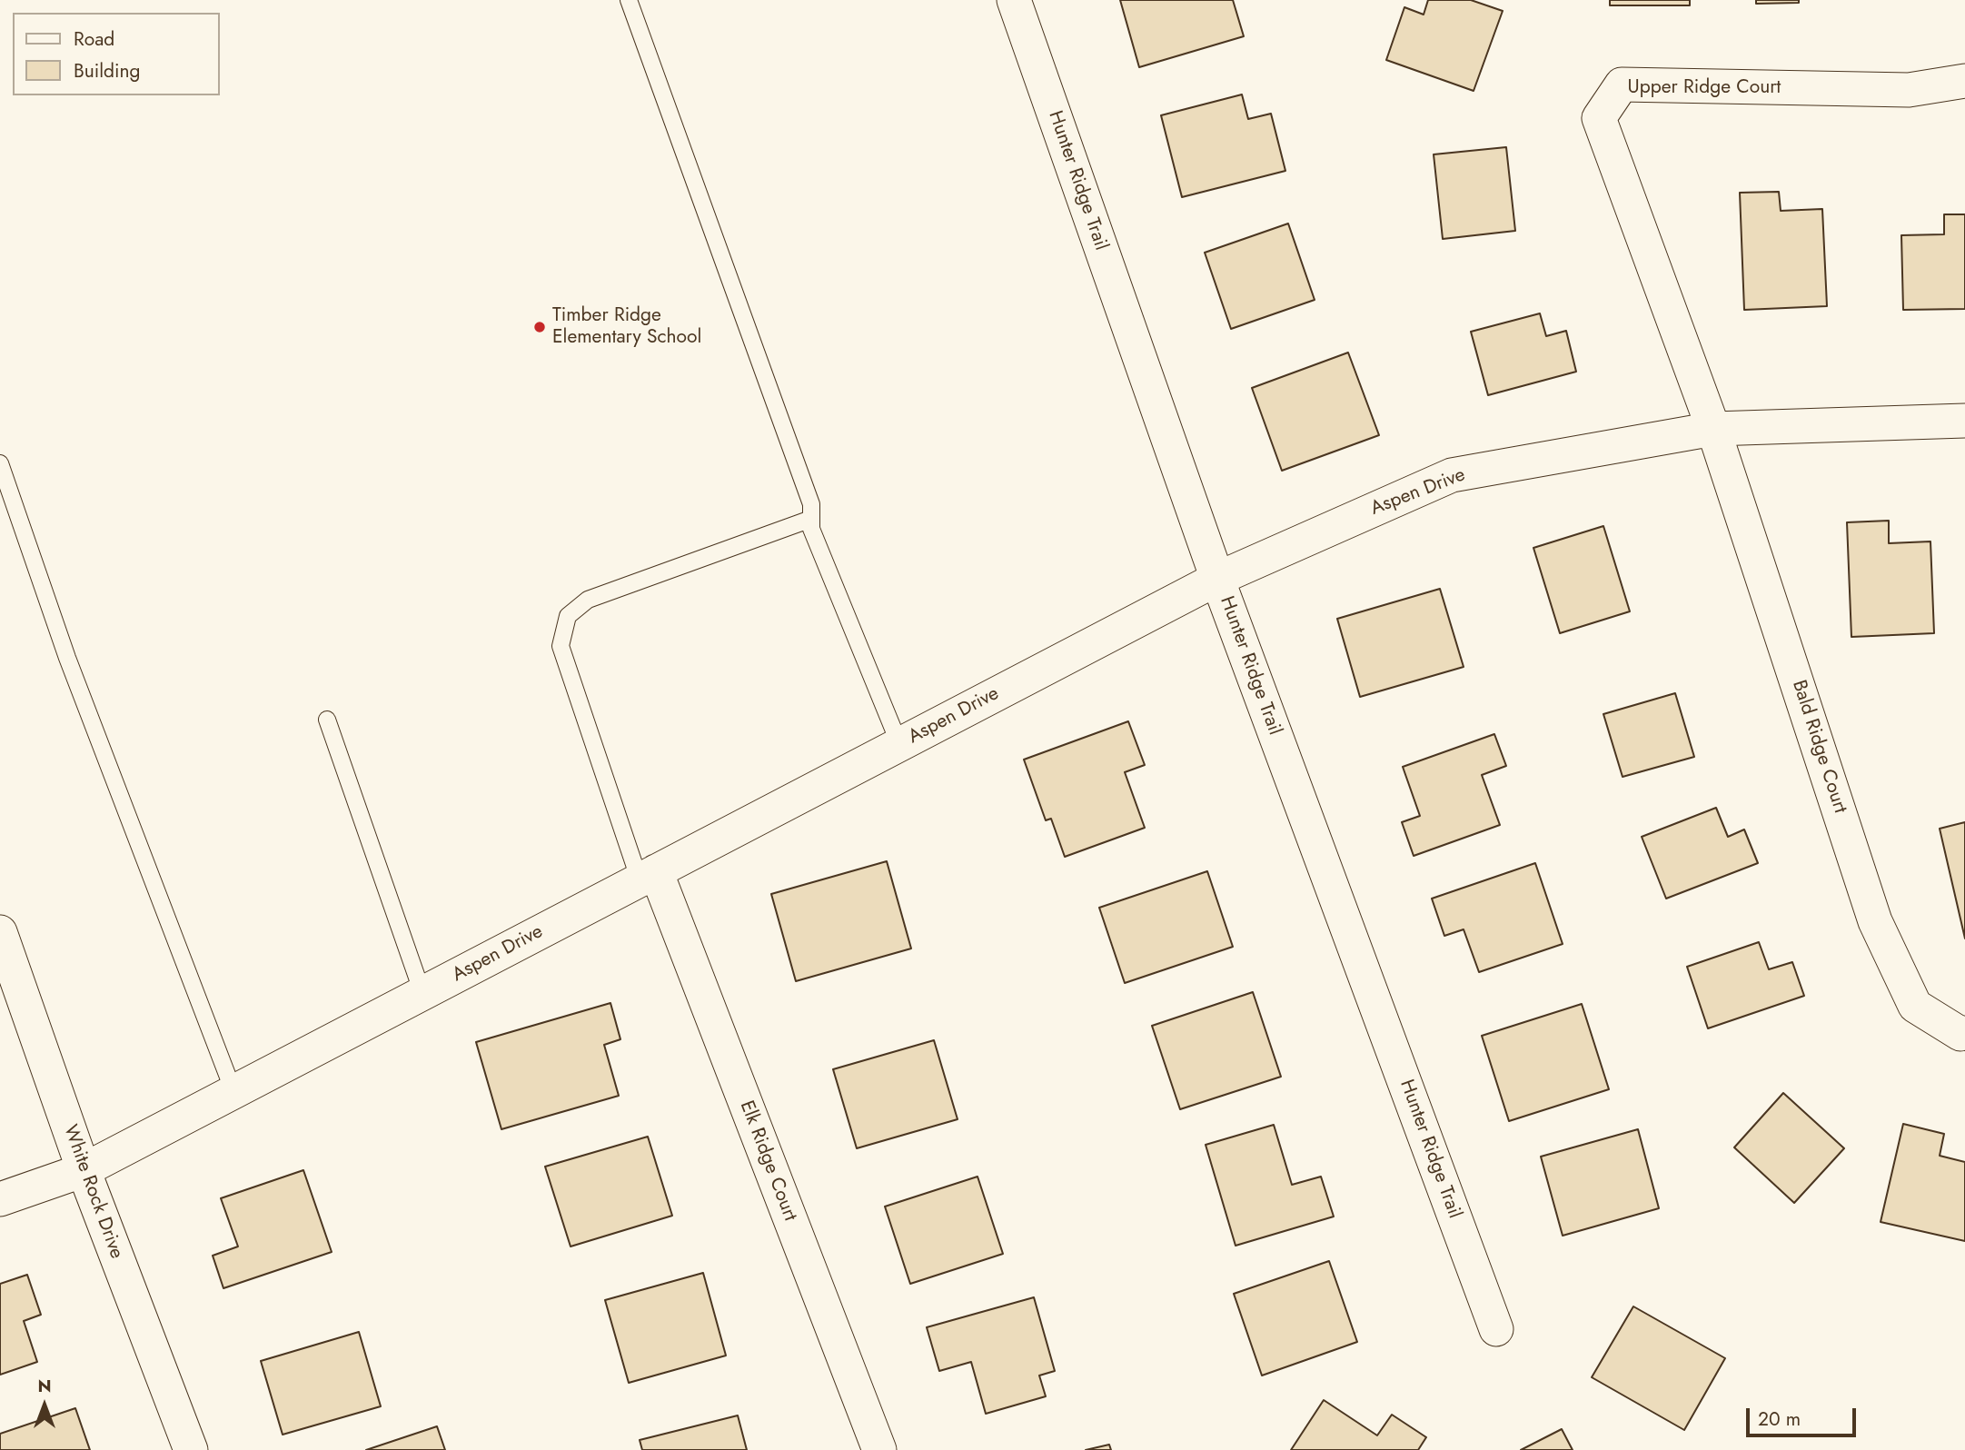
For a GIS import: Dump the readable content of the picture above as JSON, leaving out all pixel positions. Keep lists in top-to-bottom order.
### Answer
{
  "streets": {
    "street": [
      "Upper Ridge Court",
      "Hunter Ridge Trail",
      "Aspen Drive",
      "Bald Ridge Court",
      "Elk Ridge Court",
      "White Rock Drive"
    ]
  },
  "crossings": [
    ["Upper Ridge Court", "Aspen Drive"],
    ["Upper Ridge Court", "Bald Ridge Court"],
    ["Hunter Ridge Trail", "Aspen Drive"],
    ["Aspen Drive", "Bald Ridge Court"],
    ["Aspen Drive", "Elk Ridge Court"],
    ["Aspen Drive", "White Rock Drive"]
  ],
  "places": ["Timber Ridge Elementary School"],
  "legend": ["Road", "Building"],
  "scale_bar": "20 m",
  "north": "top"
}
